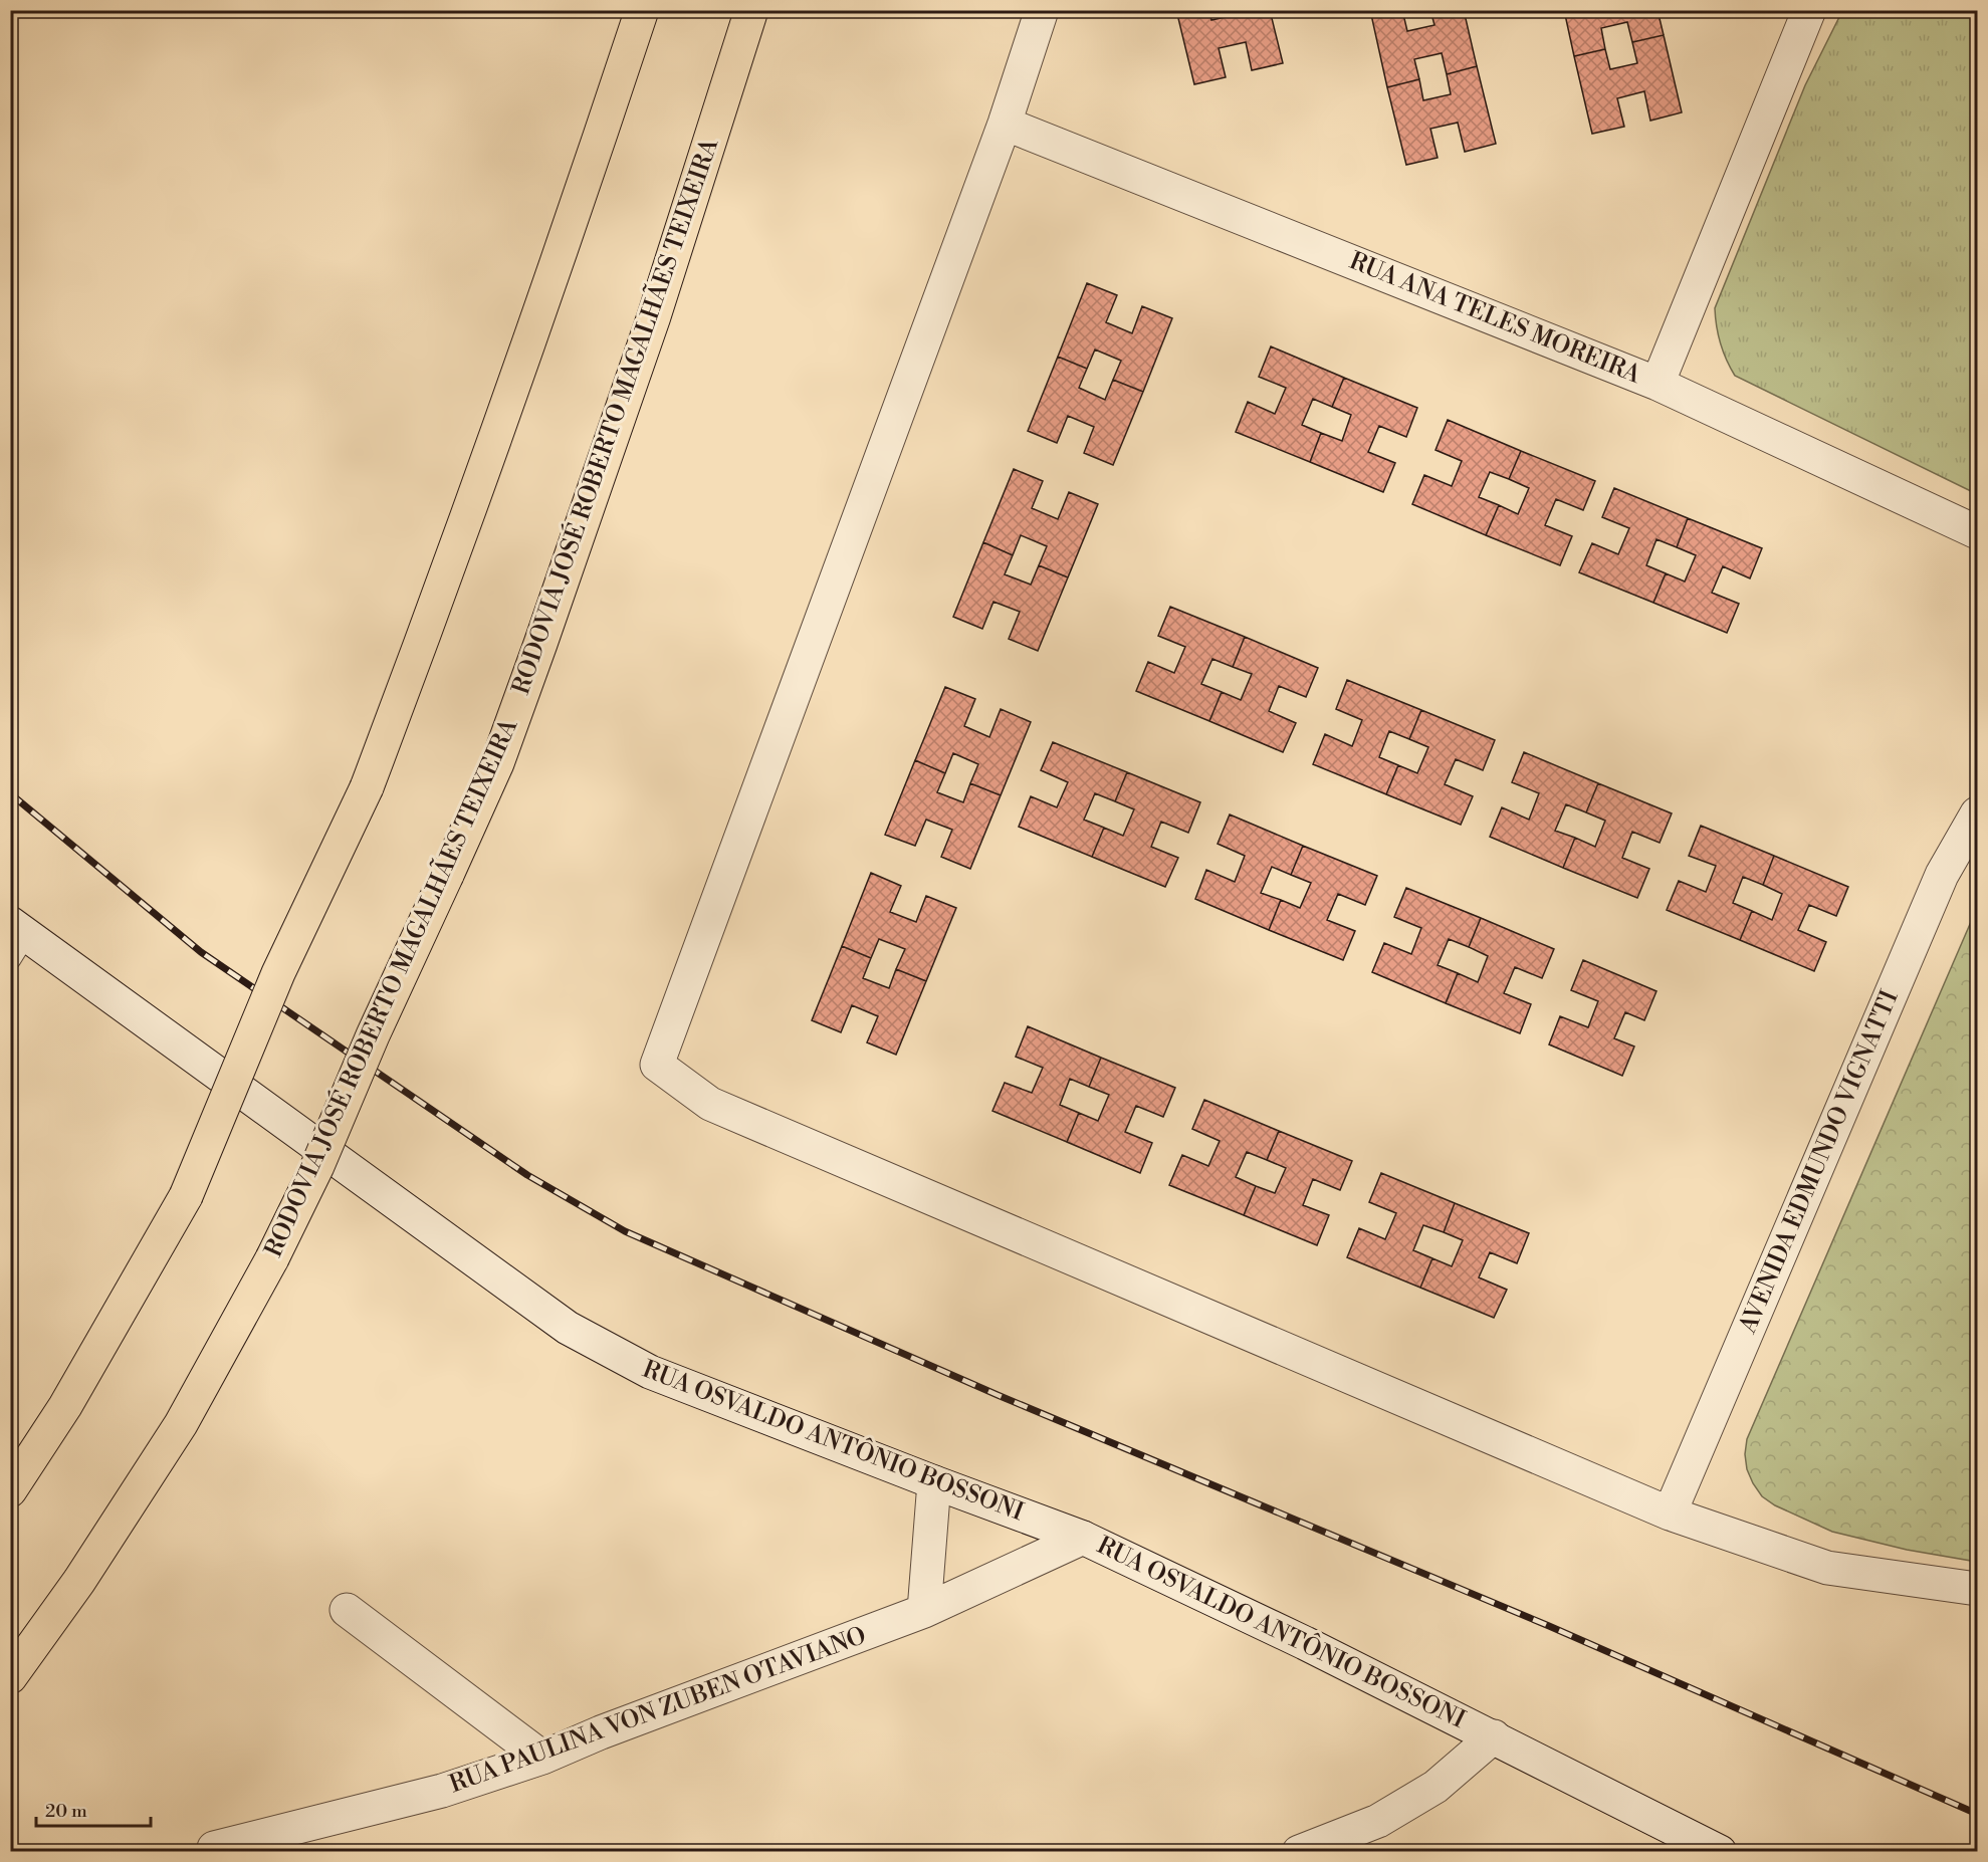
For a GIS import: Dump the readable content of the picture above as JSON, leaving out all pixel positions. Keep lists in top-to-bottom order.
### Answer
{
  "streets": {
    "highway": ["RODOVIA JOSÉ ROBERTO MAGALHÃES TEIXEIRA"],
    "street": [
      "RUA ANA TELES MOREIRA",
      "AVENIDA EDMUNDO VIGNATTI",
      "RUA OSVALDO ANTÔNIO BOSSONI",
      "RUA PAULINA VON ZUBEN OTAVIANO"
    ]
  },
  "crossings": [
    ["RUA OSVALDO ANTÔNIO BOSSONI", "RUA PAULINA VON ZUBEN OTAVIANO"]
  ],
  "scale_bar": "20 m"
}
